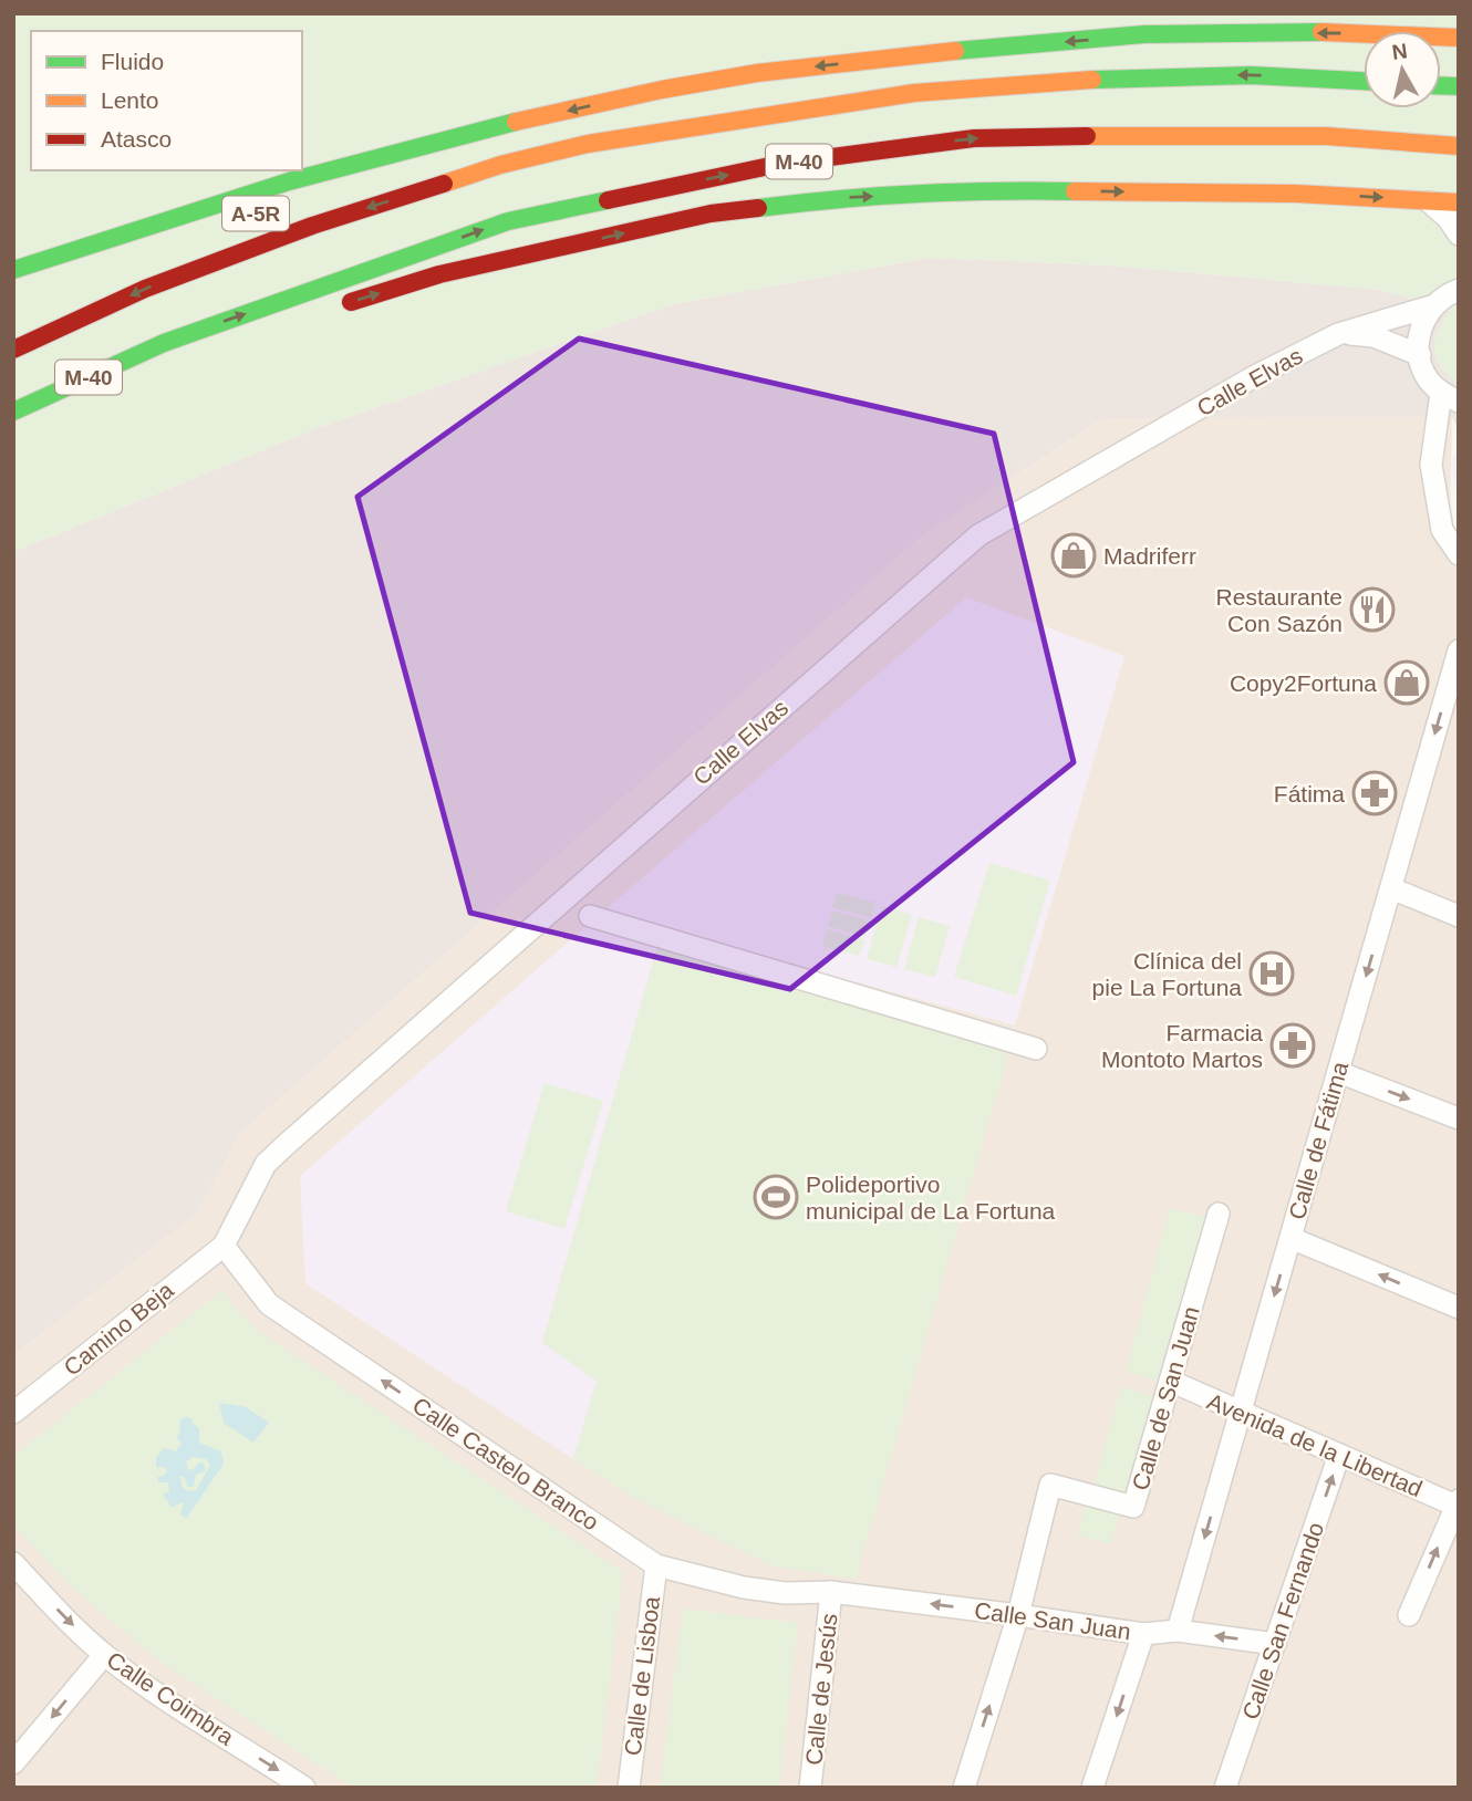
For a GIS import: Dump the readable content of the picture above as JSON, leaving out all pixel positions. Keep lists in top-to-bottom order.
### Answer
{
  "streets": {
    "highway": ["M-40"],
    "street": [
      "Calle Elvas",
      "Calle de Fátima",
      "Camino Beja",
      "Calle de San Juan",
      "Avenida de la Libertad",
      "Calle Castelo Branco",
      "Calle San Juan",
      "Calle San Fernando",
      "Calle de Lisboa",
      "Calle de Jesús",
      "Calle Coimbra"
    ]
  },
  "crossings": [
    ["Calle Elvas", "Camino Beja"],
    ["Calle Elvas", "Calle Castelo Branco"],
    ["Calle de Fátima", "Avenida de la Libertad"],
    ["Calle de Fátima", "Calle San Juan"],
    ["Camino Beja", "Calle Castelo Branco"],
    ["Calle de San Juan", "Avenida de la Libertad"],
    ["Calle de San Juan", "Calle San Juan"],
    ["Avenida de la Libertad", "Calle San Fernando"],
    ["Calle Castelo Branco", "Calle San Juan"],
    ["Calle Castelo Branco", "Calle de Lisboa"],
    ["Calle Castelo Branco", "Calle de Jesús"],
    ["Calle San Juan", "Calle San Fernando"],
    ["Calle San Juan", "Calle de Jesús"]
  ],
  "one_way": [
    "Calle de Fátima",
    "Calle Castelo Branco",
    "Calle San Juan",
    "Calle Coimbra"
  ],
  "places": {
    "shop": ["Madriferr", "Copy2Fortuna"],
    "restaurant": ["Restaurante Con Sazón"],
    "pharmacy": ["Fátima", "Farmacia Montoto Martos"],
    "hospital": ["Clínica del pie La Fortuna"],
    "sports": ["Polideportivo municipal de La Fortuna"]
  },
  "legend": ["Fluido", "Lento", "Atasco"],
  "north": "top"
}
